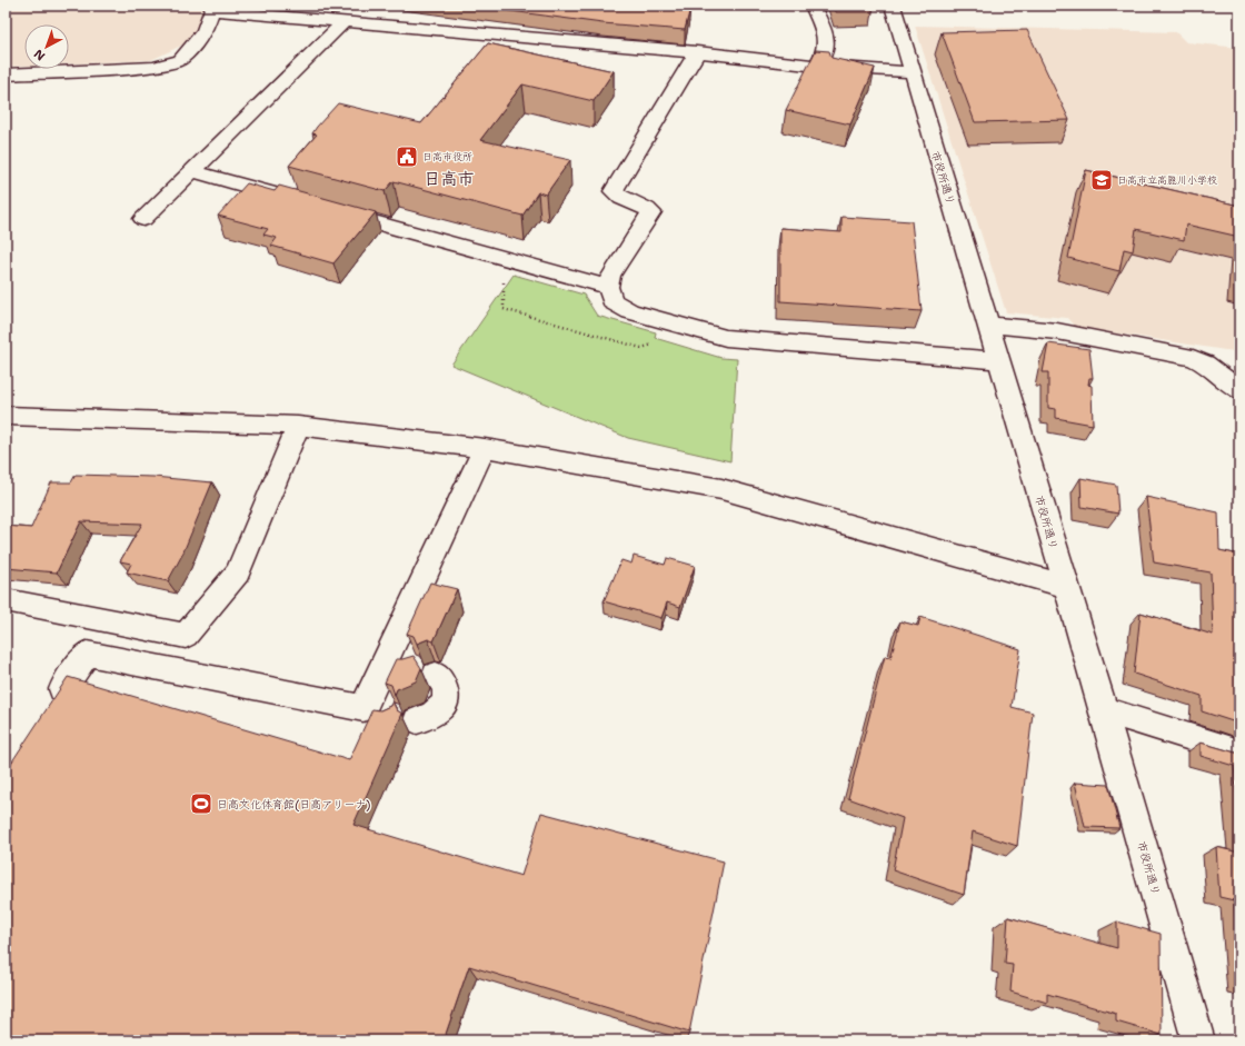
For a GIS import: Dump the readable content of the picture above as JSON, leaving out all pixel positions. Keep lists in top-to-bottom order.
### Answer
{
  "streets": {
    "street": ["市役所通り"]
  },
  "districts": ["日高市"],
  "places": {
    "public building": ["日高市役所"],
    "school or university": ["日高市立高麗川小学校"],
    "sports": ["日高文化体育館(日高アリーナ)"]
  },
  "north": "bottom left"
}
